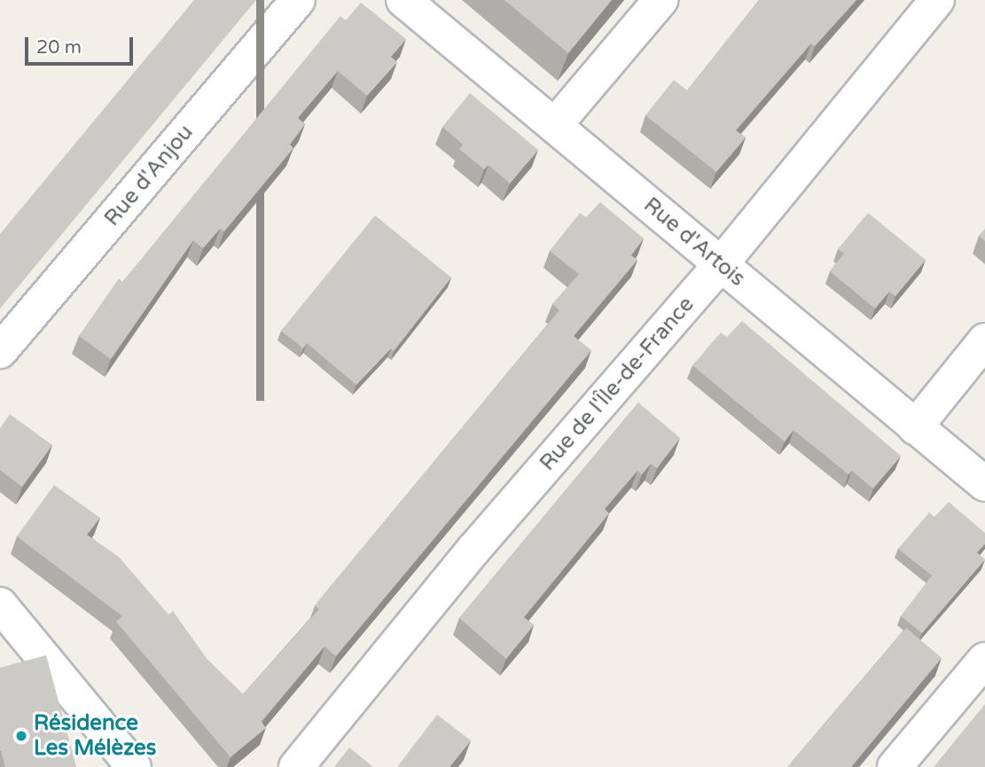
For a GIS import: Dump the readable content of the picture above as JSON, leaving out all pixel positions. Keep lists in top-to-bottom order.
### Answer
{
  "streets": {
    "street": ["Rue d'Anjou", "Rue d'Artois", "Rue de l'Île-de-France"]
  },
  "crossings": [
    ["Rue d'Artois", "Rue de l'Île-de-France"]
  ],
  "places": ["Résidence Les Mélèzes"],
  "scale_bar": "20 m"
}
